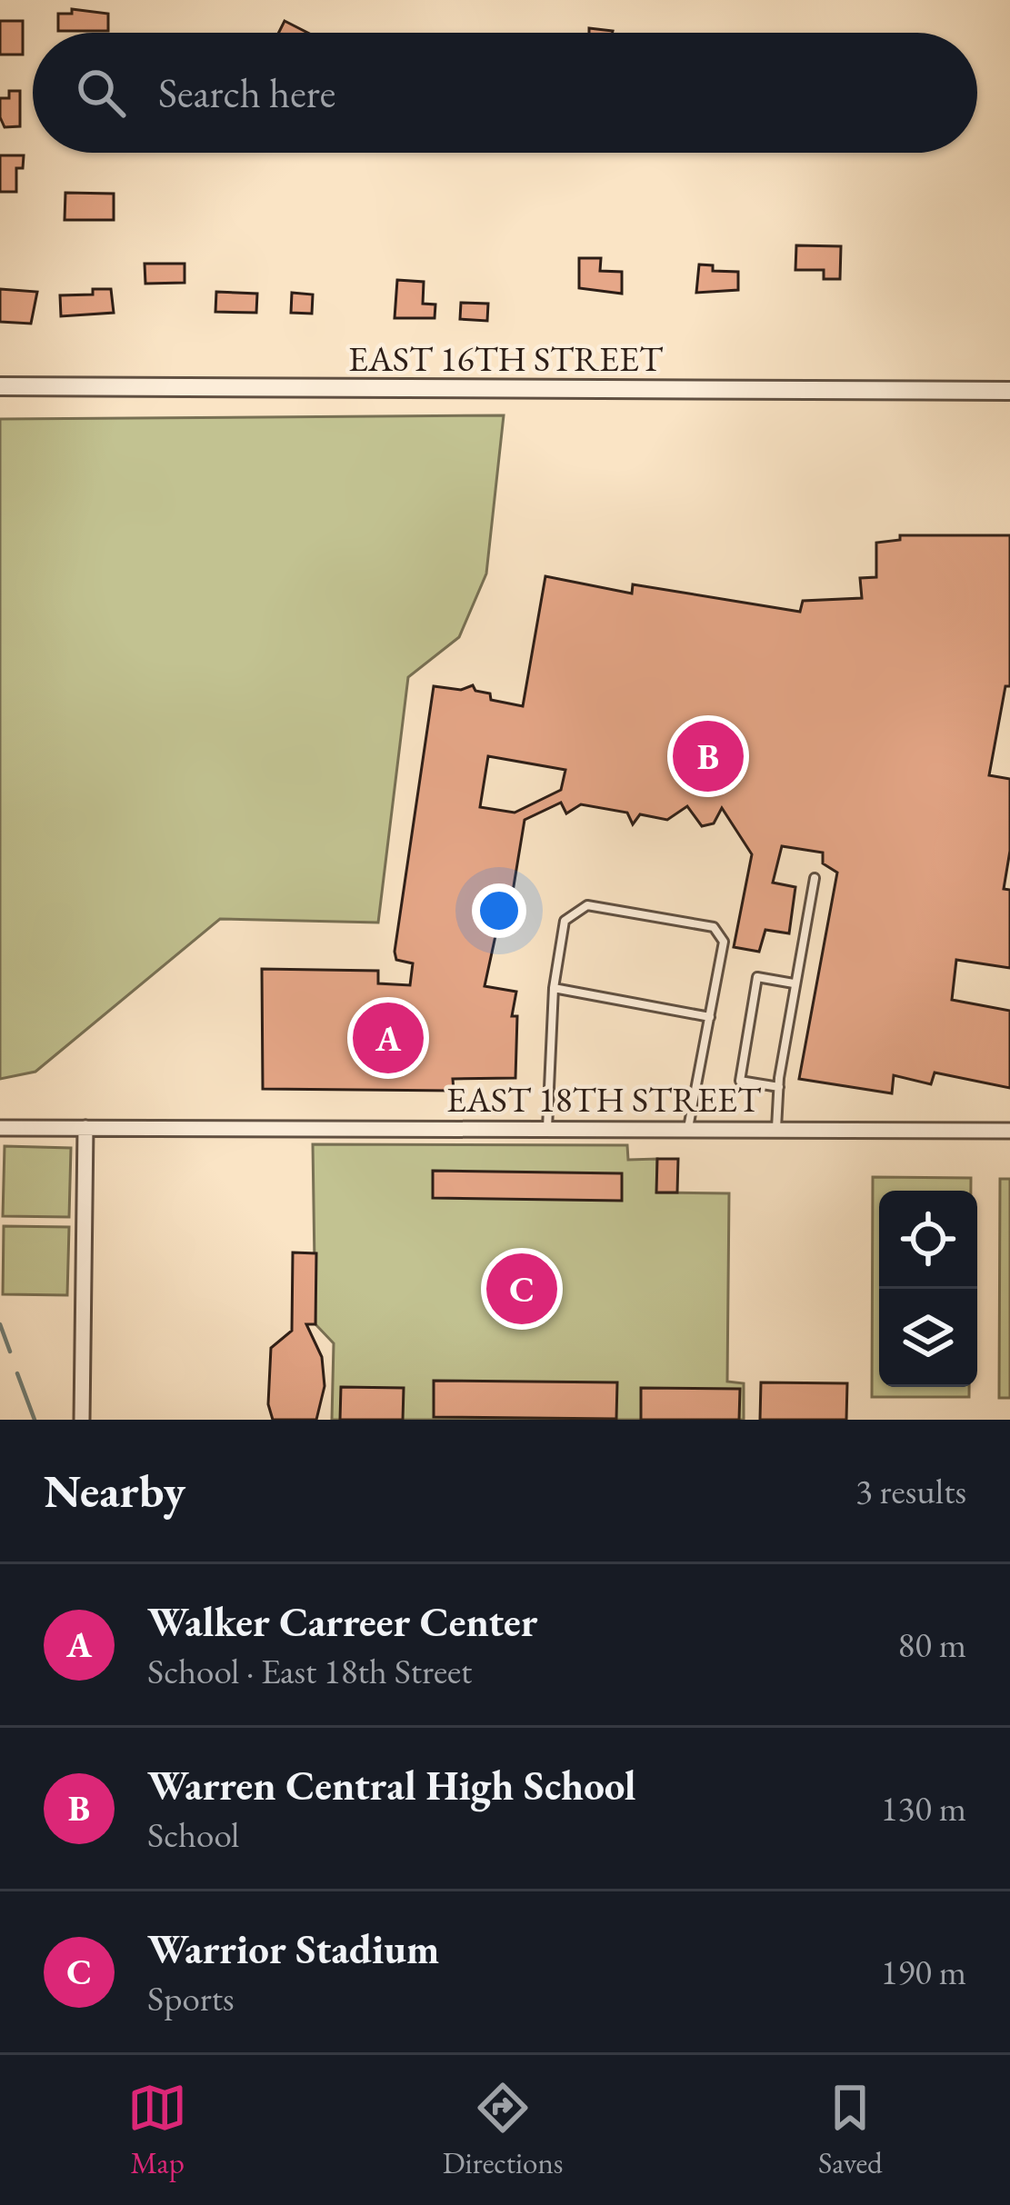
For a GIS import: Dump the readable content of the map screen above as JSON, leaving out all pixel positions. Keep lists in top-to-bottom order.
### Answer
{
  "streets": {
    "street": ["EAST 16TH STREET", "EAST 18TH STREET"]
  },
  "page": {
    "search": "Search here",
    "pins": ["B", "A", "C"],
    "heading": ["Nearby", "3 results"],
    "list": [
      {
        "mark": "A",
        "name": "Walker Carreer Center",
        "note": "School · East 18th Street",
        "value": "80 m"
      },
      {
        "mark": "B",
        "name": "Warren Central High School",
        "note": "School",
        "value": "130 m"
      },
      {
        "mark": "C",
        "name": "Warrior Stadium",
        "note": "Sports",
        "value": "190 m"
      }
    ],
    "nav": ["Map", "Directions", "Saved"]
  }
}
